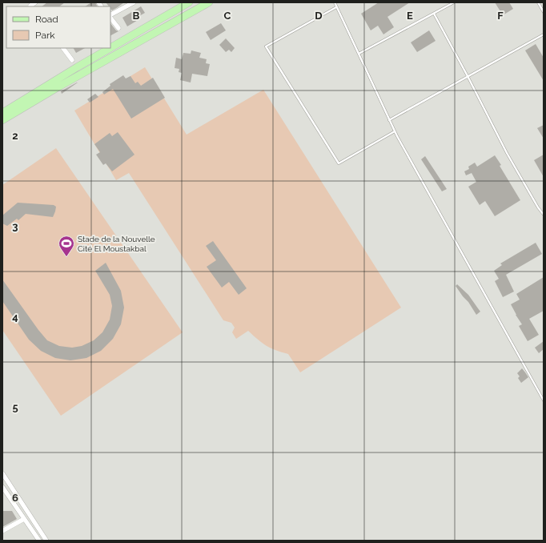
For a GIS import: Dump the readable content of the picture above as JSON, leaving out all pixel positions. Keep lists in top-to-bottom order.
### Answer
{
  "places": {
    "sports": ["Stade de la Nouvelle Cité El Moustakbal"]
  },
  "legend": ["Road", "Park"],
  "grid": {
    "columns": [
      "B",
      "C",
      "D",
      "E",
      "F"
    ],
    "rows": [
      "2",
      "3",
      "4",
      "5",
      "6"
    ]
  }
}
